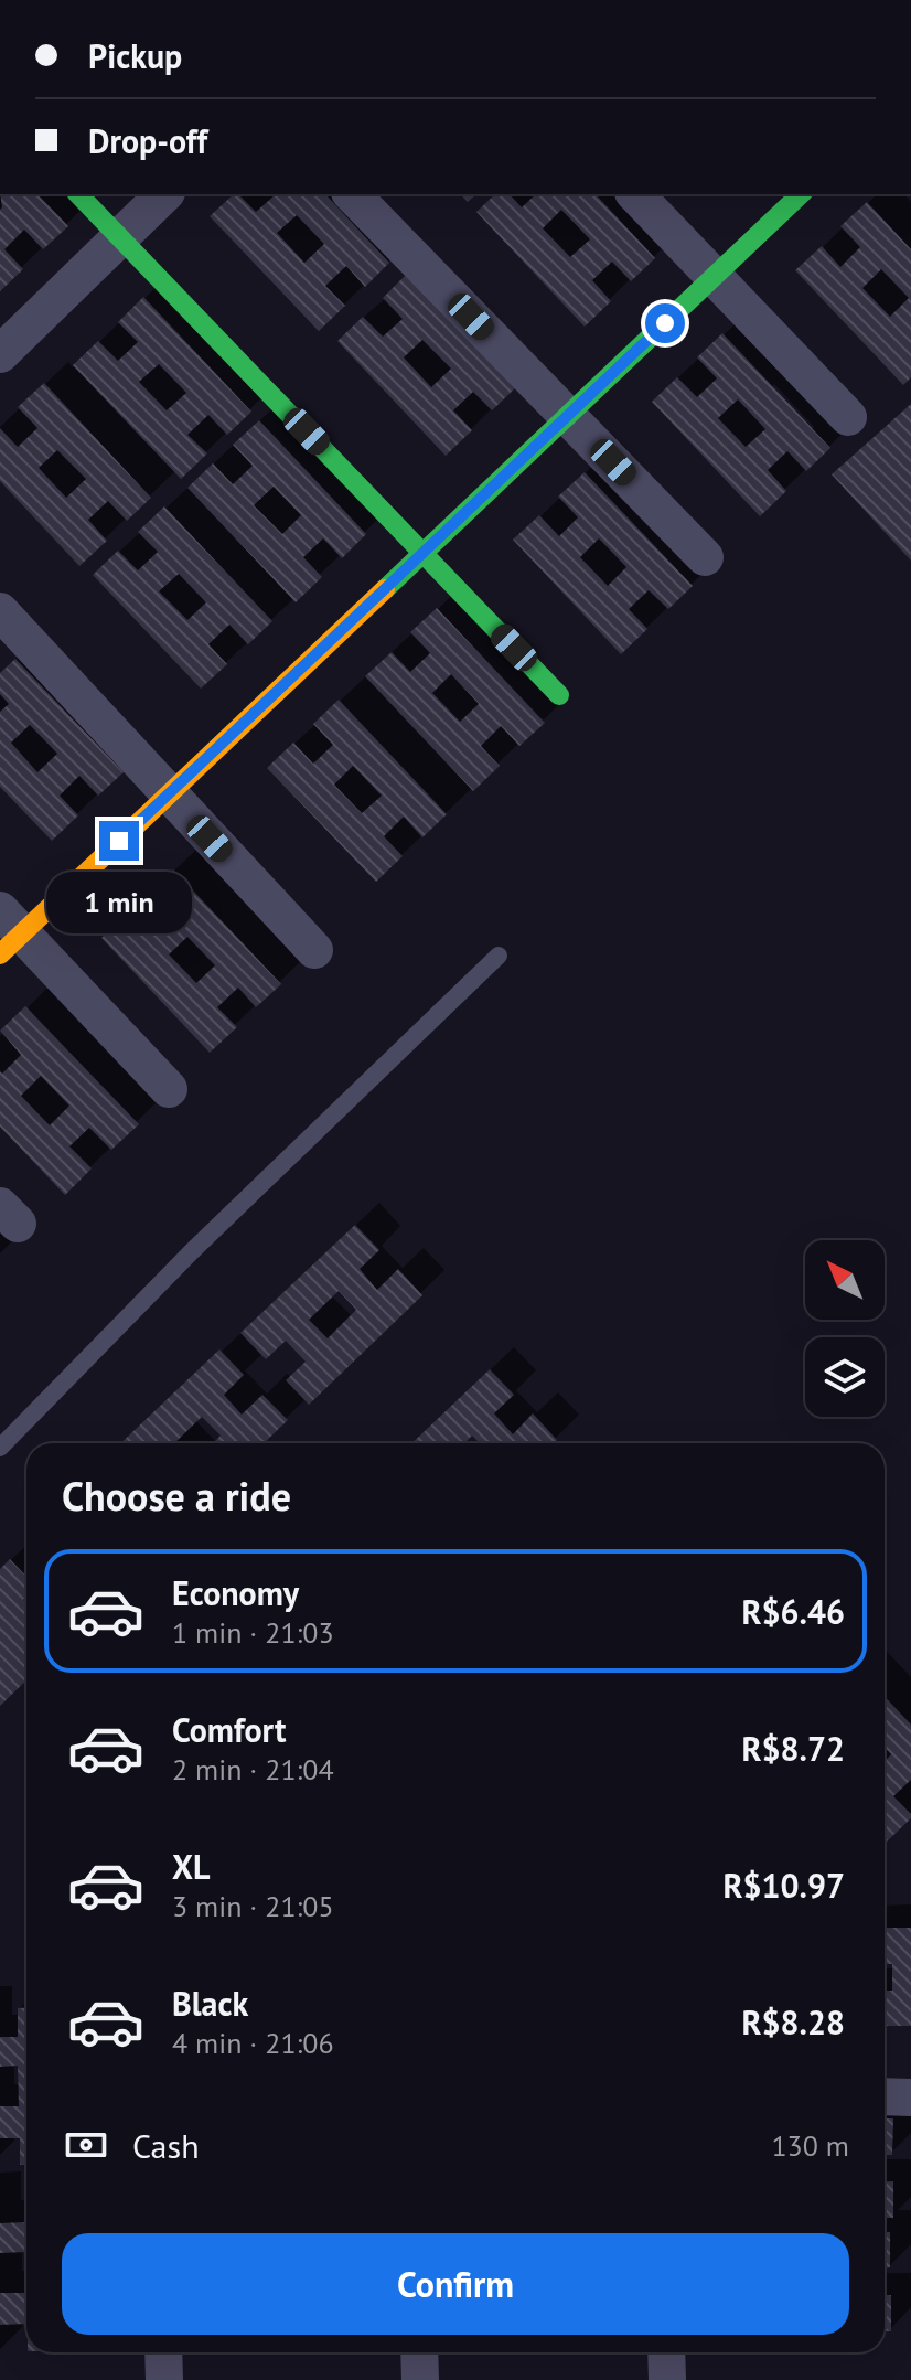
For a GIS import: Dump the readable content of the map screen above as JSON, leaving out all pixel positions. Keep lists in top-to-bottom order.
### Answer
{
  "north": "top left",
  "page": {
    "banner": ["Pickup", "Drop-off"],
    "bubble": "1 min",
    "heading": "Choose a ride",
    "list": [
      {
        "name": "Economy",
        "note": "1 min · 21:03",
        "value": "R$6.46"
      },
      {
        "name": "Comfort",
        "note": "2 min · 21:04",
        "value": "R$8.72"
      },
      {
        "name": "XL",
        "note": "3 min · 21:05",
        "value": "R$10.97"
      },
      {
        "name": "Black",
        "note": "4 min · 21:06",
        "value": "R$8.28"
      }
    ],
    "pay": ["Cash", "130 m"],
    "buttons": "Confirm"
  }
}
